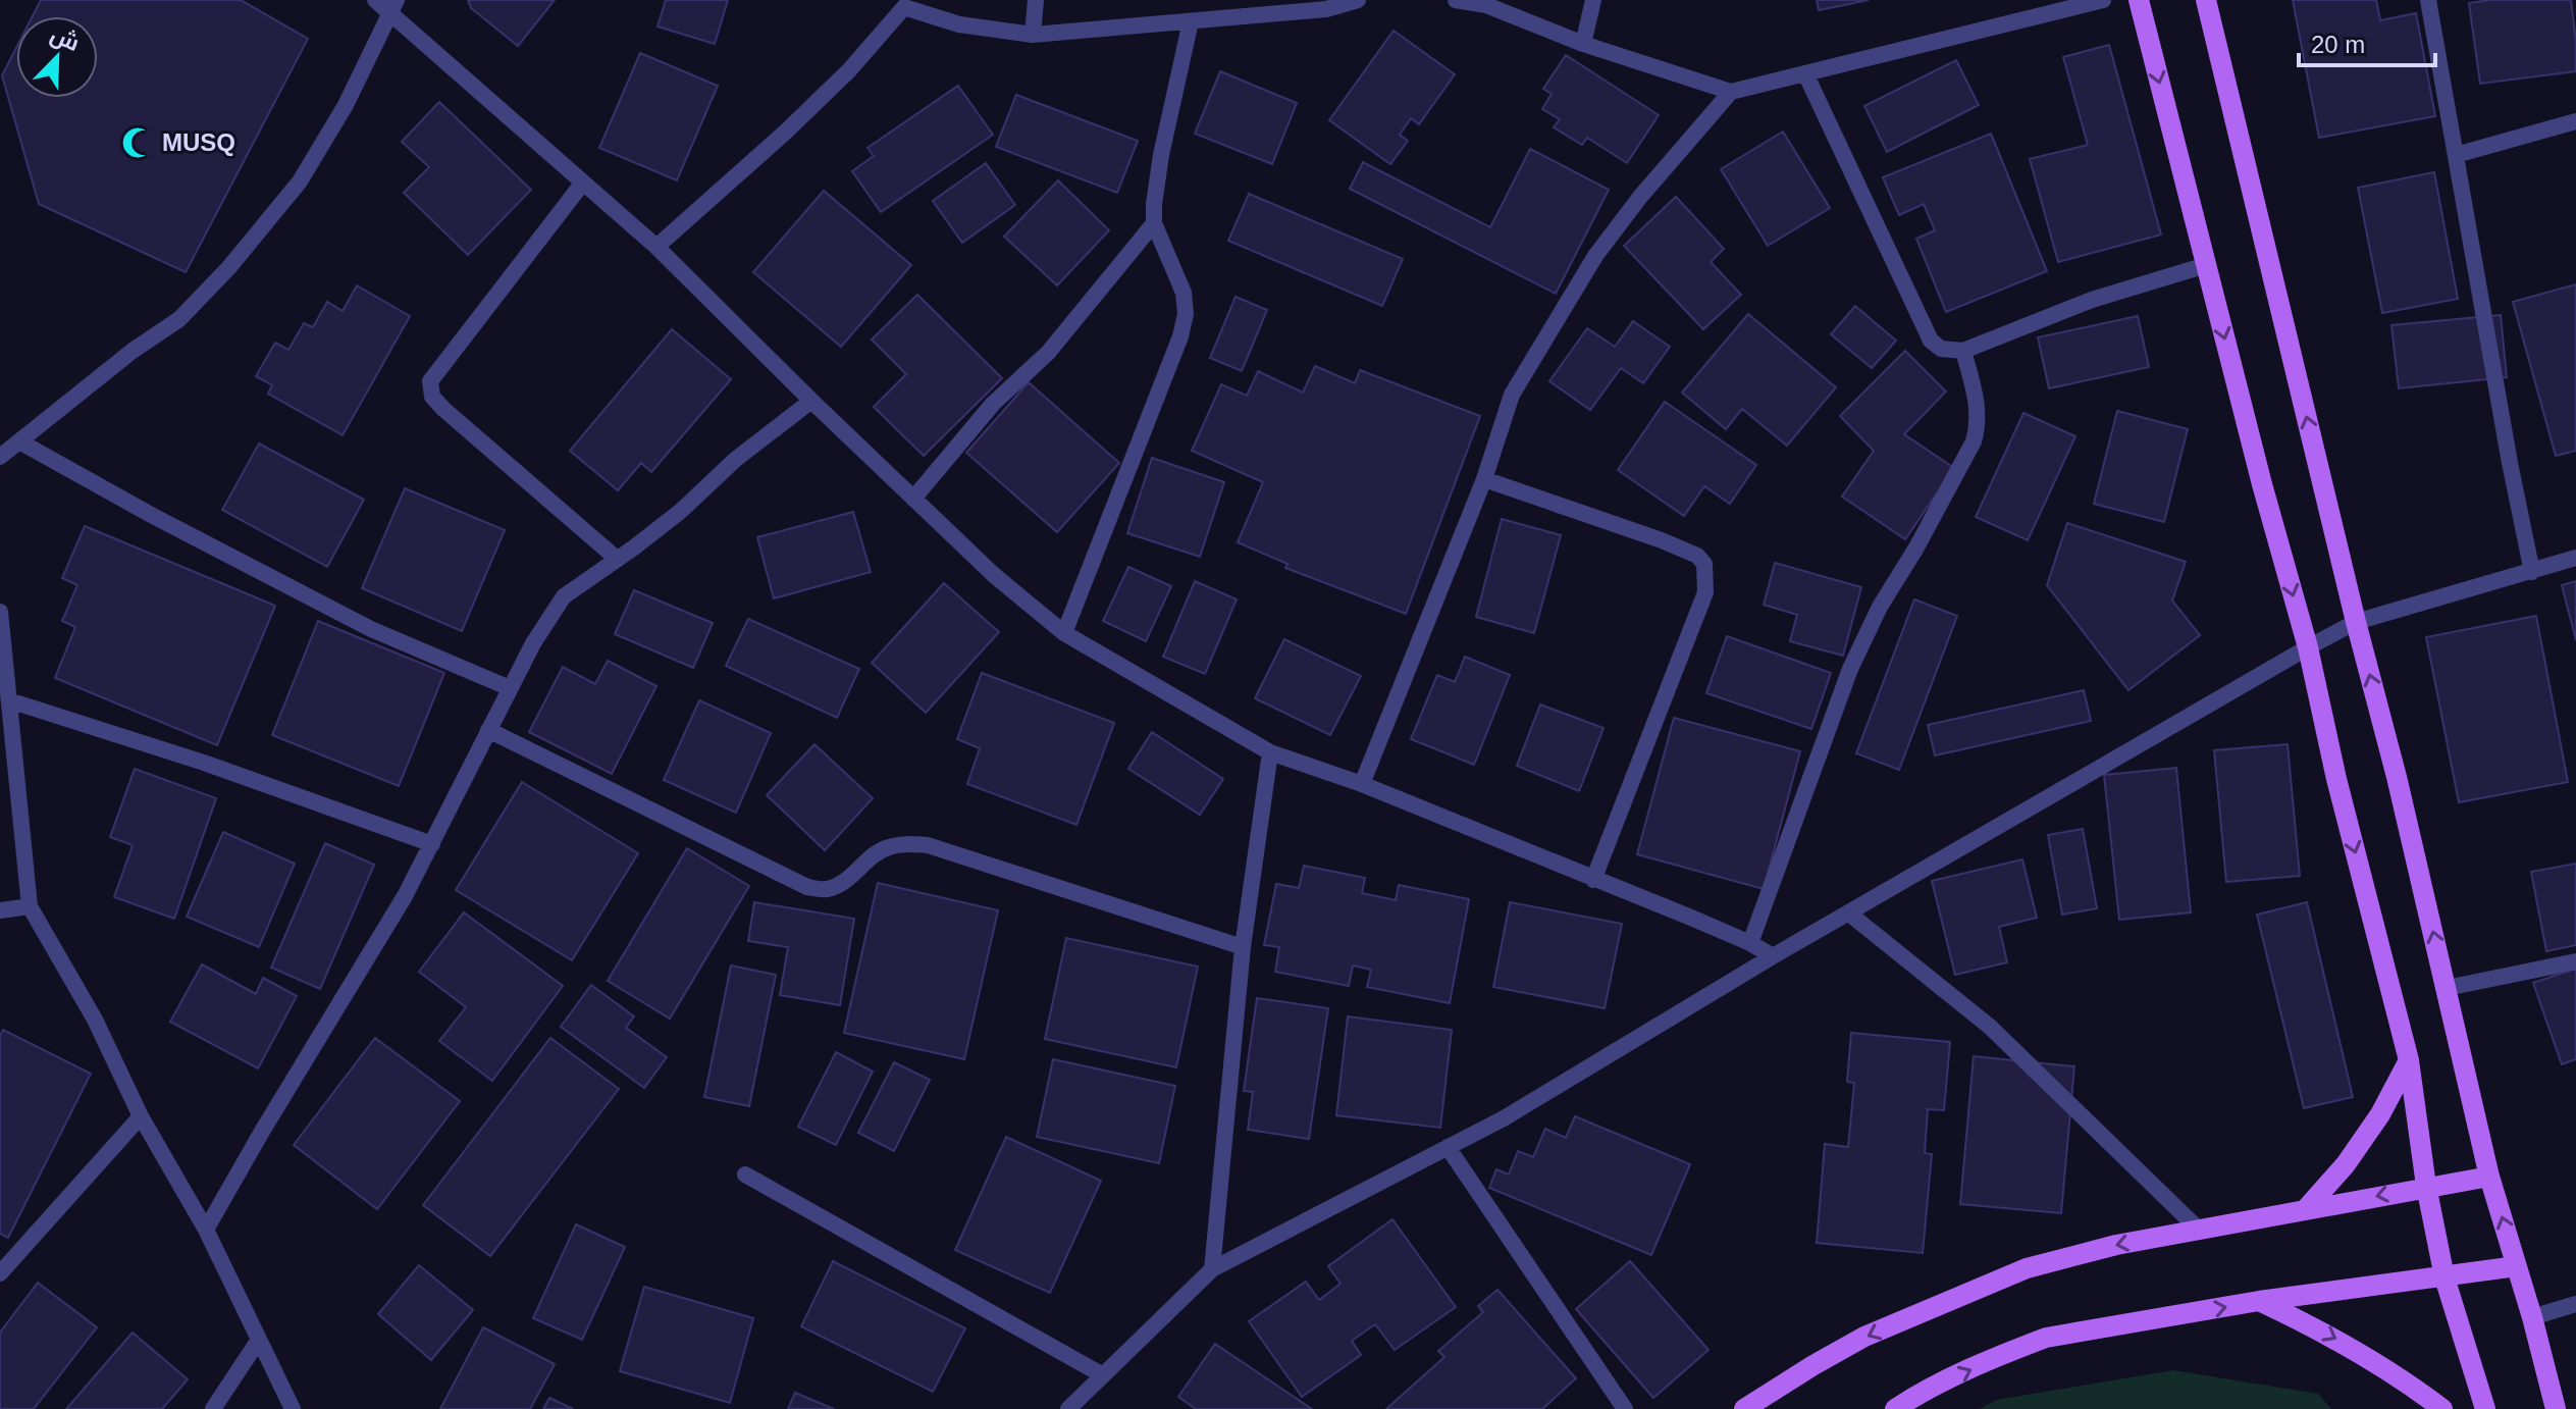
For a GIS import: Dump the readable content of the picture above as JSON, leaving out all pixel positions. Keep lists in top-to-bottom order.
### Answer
{
  "places": {
    "mosque": ["MUSQ"]
  },
  "scale_bar": "20 m",
  "north": "top right"
}
